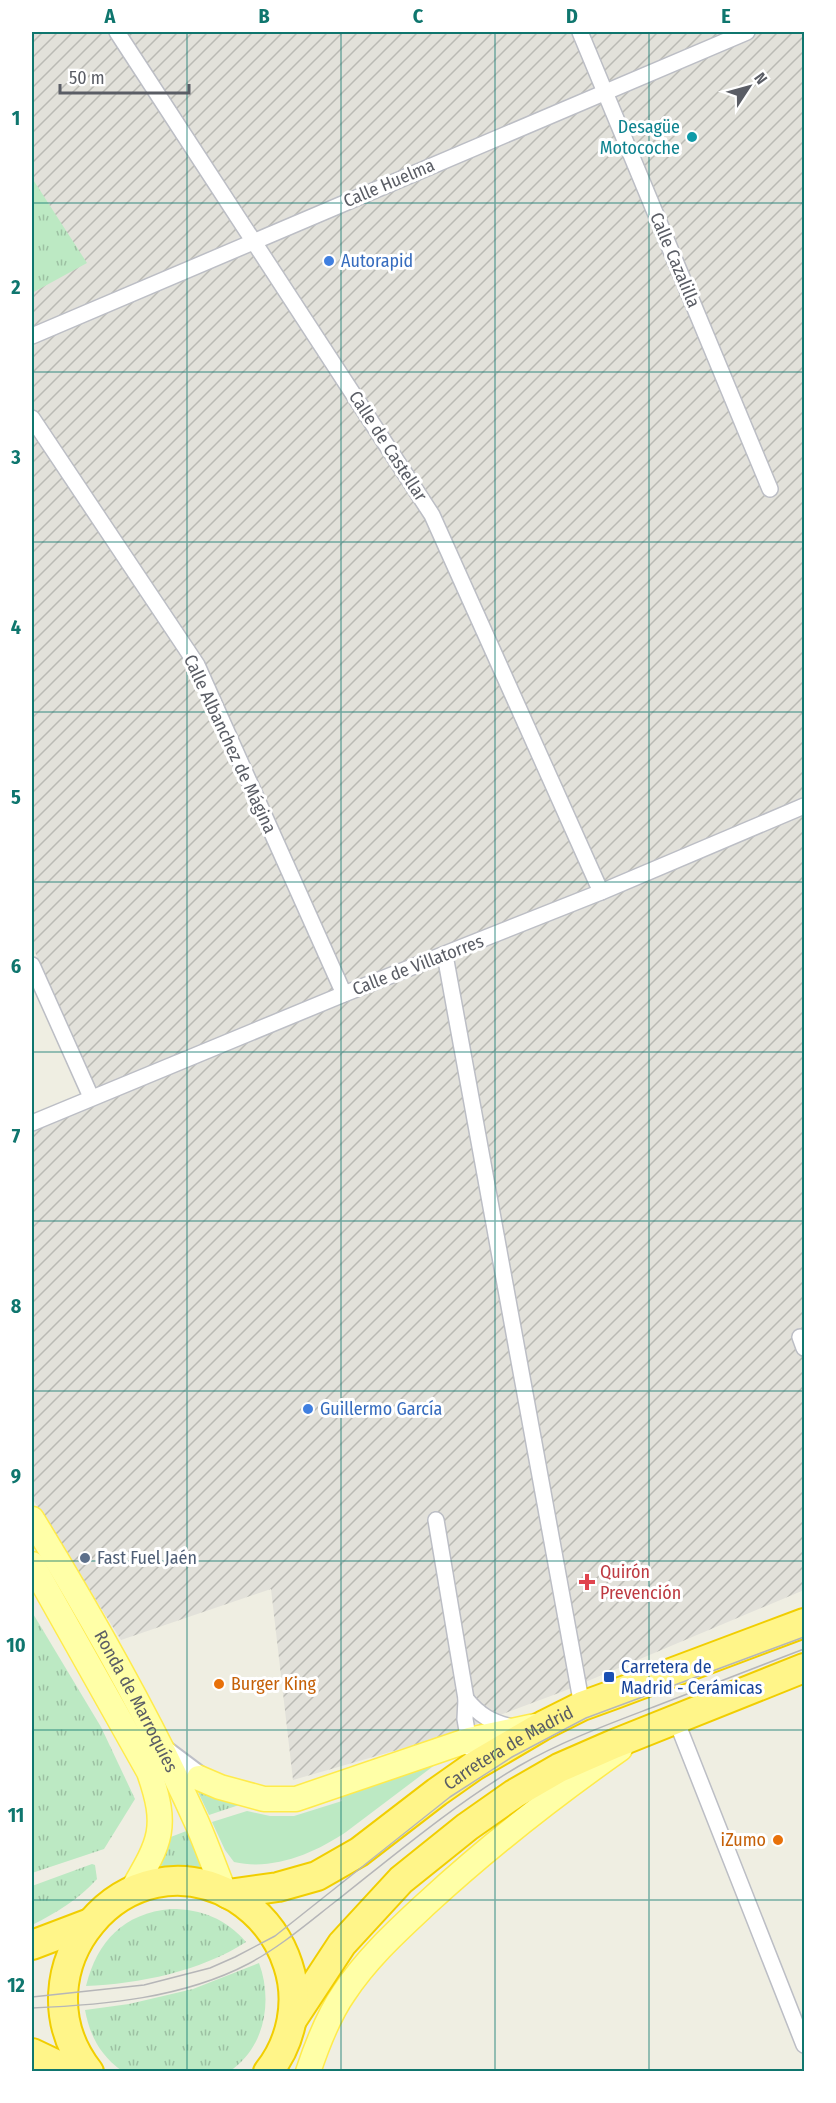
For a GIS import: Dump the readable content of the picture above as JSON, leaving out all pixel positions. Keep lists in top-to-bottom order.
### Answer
{
  "streets": {
    "highway": ["Carretera de Madrid"],
    "main road": ["Ronda de Marroquíes"],
    "street": [
      "Calle Huelma",
      "Calle Cazalilla",
      "Calle de Castellar",
      "Calle Albanchez de Mágina",
      "Calle de Villatorres"
    ]
  },
  "crossings": [
    ["Calle Huelma", "Calle Cazalilla"],
    ["Calle Huelma", "Calle de Castellar"],
    ["Calle de Castellar", "Calle de Villatorres"],
    ["Calle Albanchez de Mágina", "Calle de Villatorres"],
    ["Ronda de Marroquíes", "Carretera de Madrid"]
  ],
  "places": {
    "other": [
      "Desagüe Motocoche",
      "Autorapid",
      "Guillermo García",
      "Fast Fuel Jaén",
      "Burger King",
      "iZumo"
    ],
    "health": ["Quirón Prevención"],
    "transit": ["Carretera de Madrid - Cerámicas"]
  },
  "scale_bar": "50 m",
  "north": "top right",
  "grid": {
    "columns": [
      "A",
      "B",
      "C",
      "D",
      "E"
    ],
    "rows": [
      "1",
      "2",
      "3",
      "4",
      "5",
      "6",
      "7",
      "8",
      "9",
      "10",
      "11",
      "12"
    ]
  }
}
